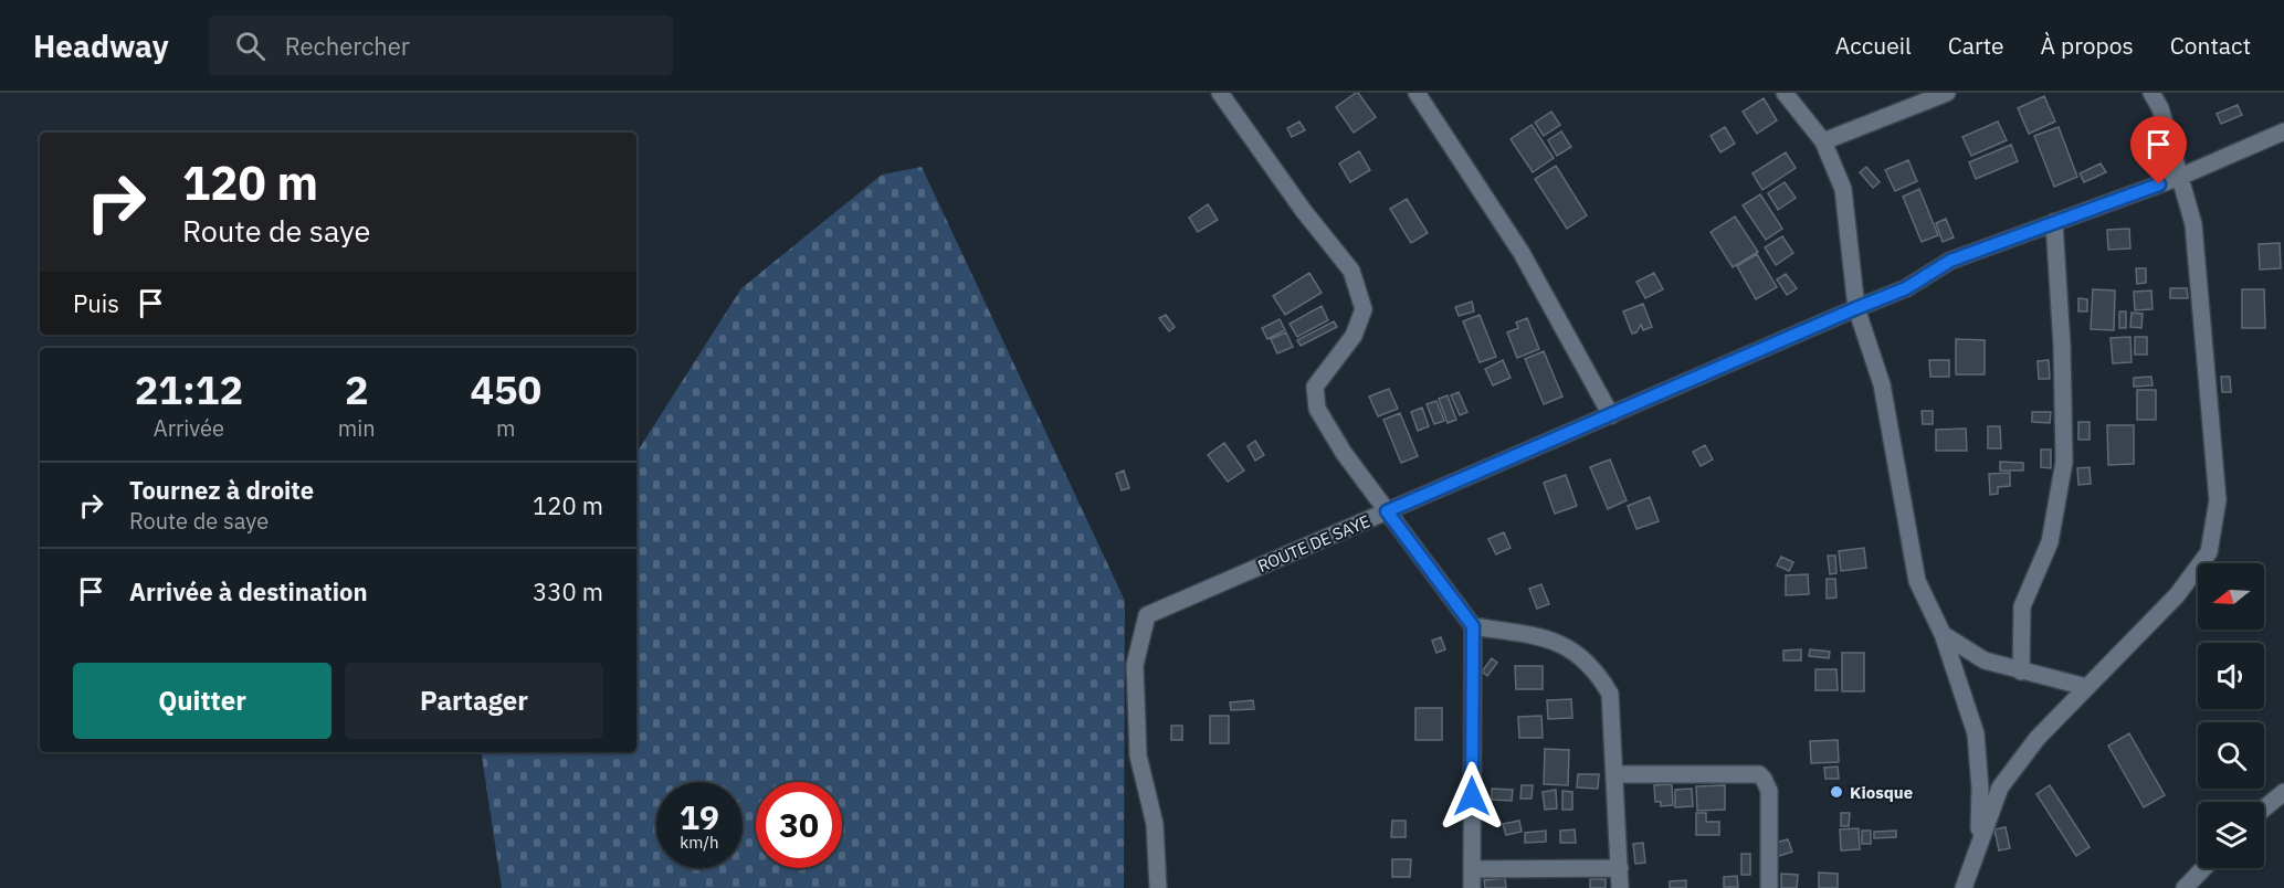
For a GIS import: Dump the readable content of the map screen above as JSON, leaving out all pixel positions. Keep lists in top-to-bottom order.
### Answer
{
  "streets": {
    "street": ["ROUTE DE SAYE"]
  },
  "places": ["Kiosque"],
  "north": "left",
  "page": {
    "header": "Headway",
    "search": "Rechercher",
    "nav": [
      "Accueil",
      "Carte",
      "À propos",
      "Contact"
    ],
    "turn": ["120 m", "Route de saye"],
    "then": "Puis",
    "eta": [
      "21:12",
      "Arrivée",
      "2",
      "min",
      "450",
      "m"
    ],
    "list": [
      {
        "name": "Tournez à droite",
        "note": "Route de saye",
        "value": "120 m"
      },
      {
        "name": "Arrivée à destination",
        "value": "330 m"
      }
    ],
    "buttons": ["Quitter", "Partager"],
    "speed": "19 km/h",
    "limit": "30"
  }
}
